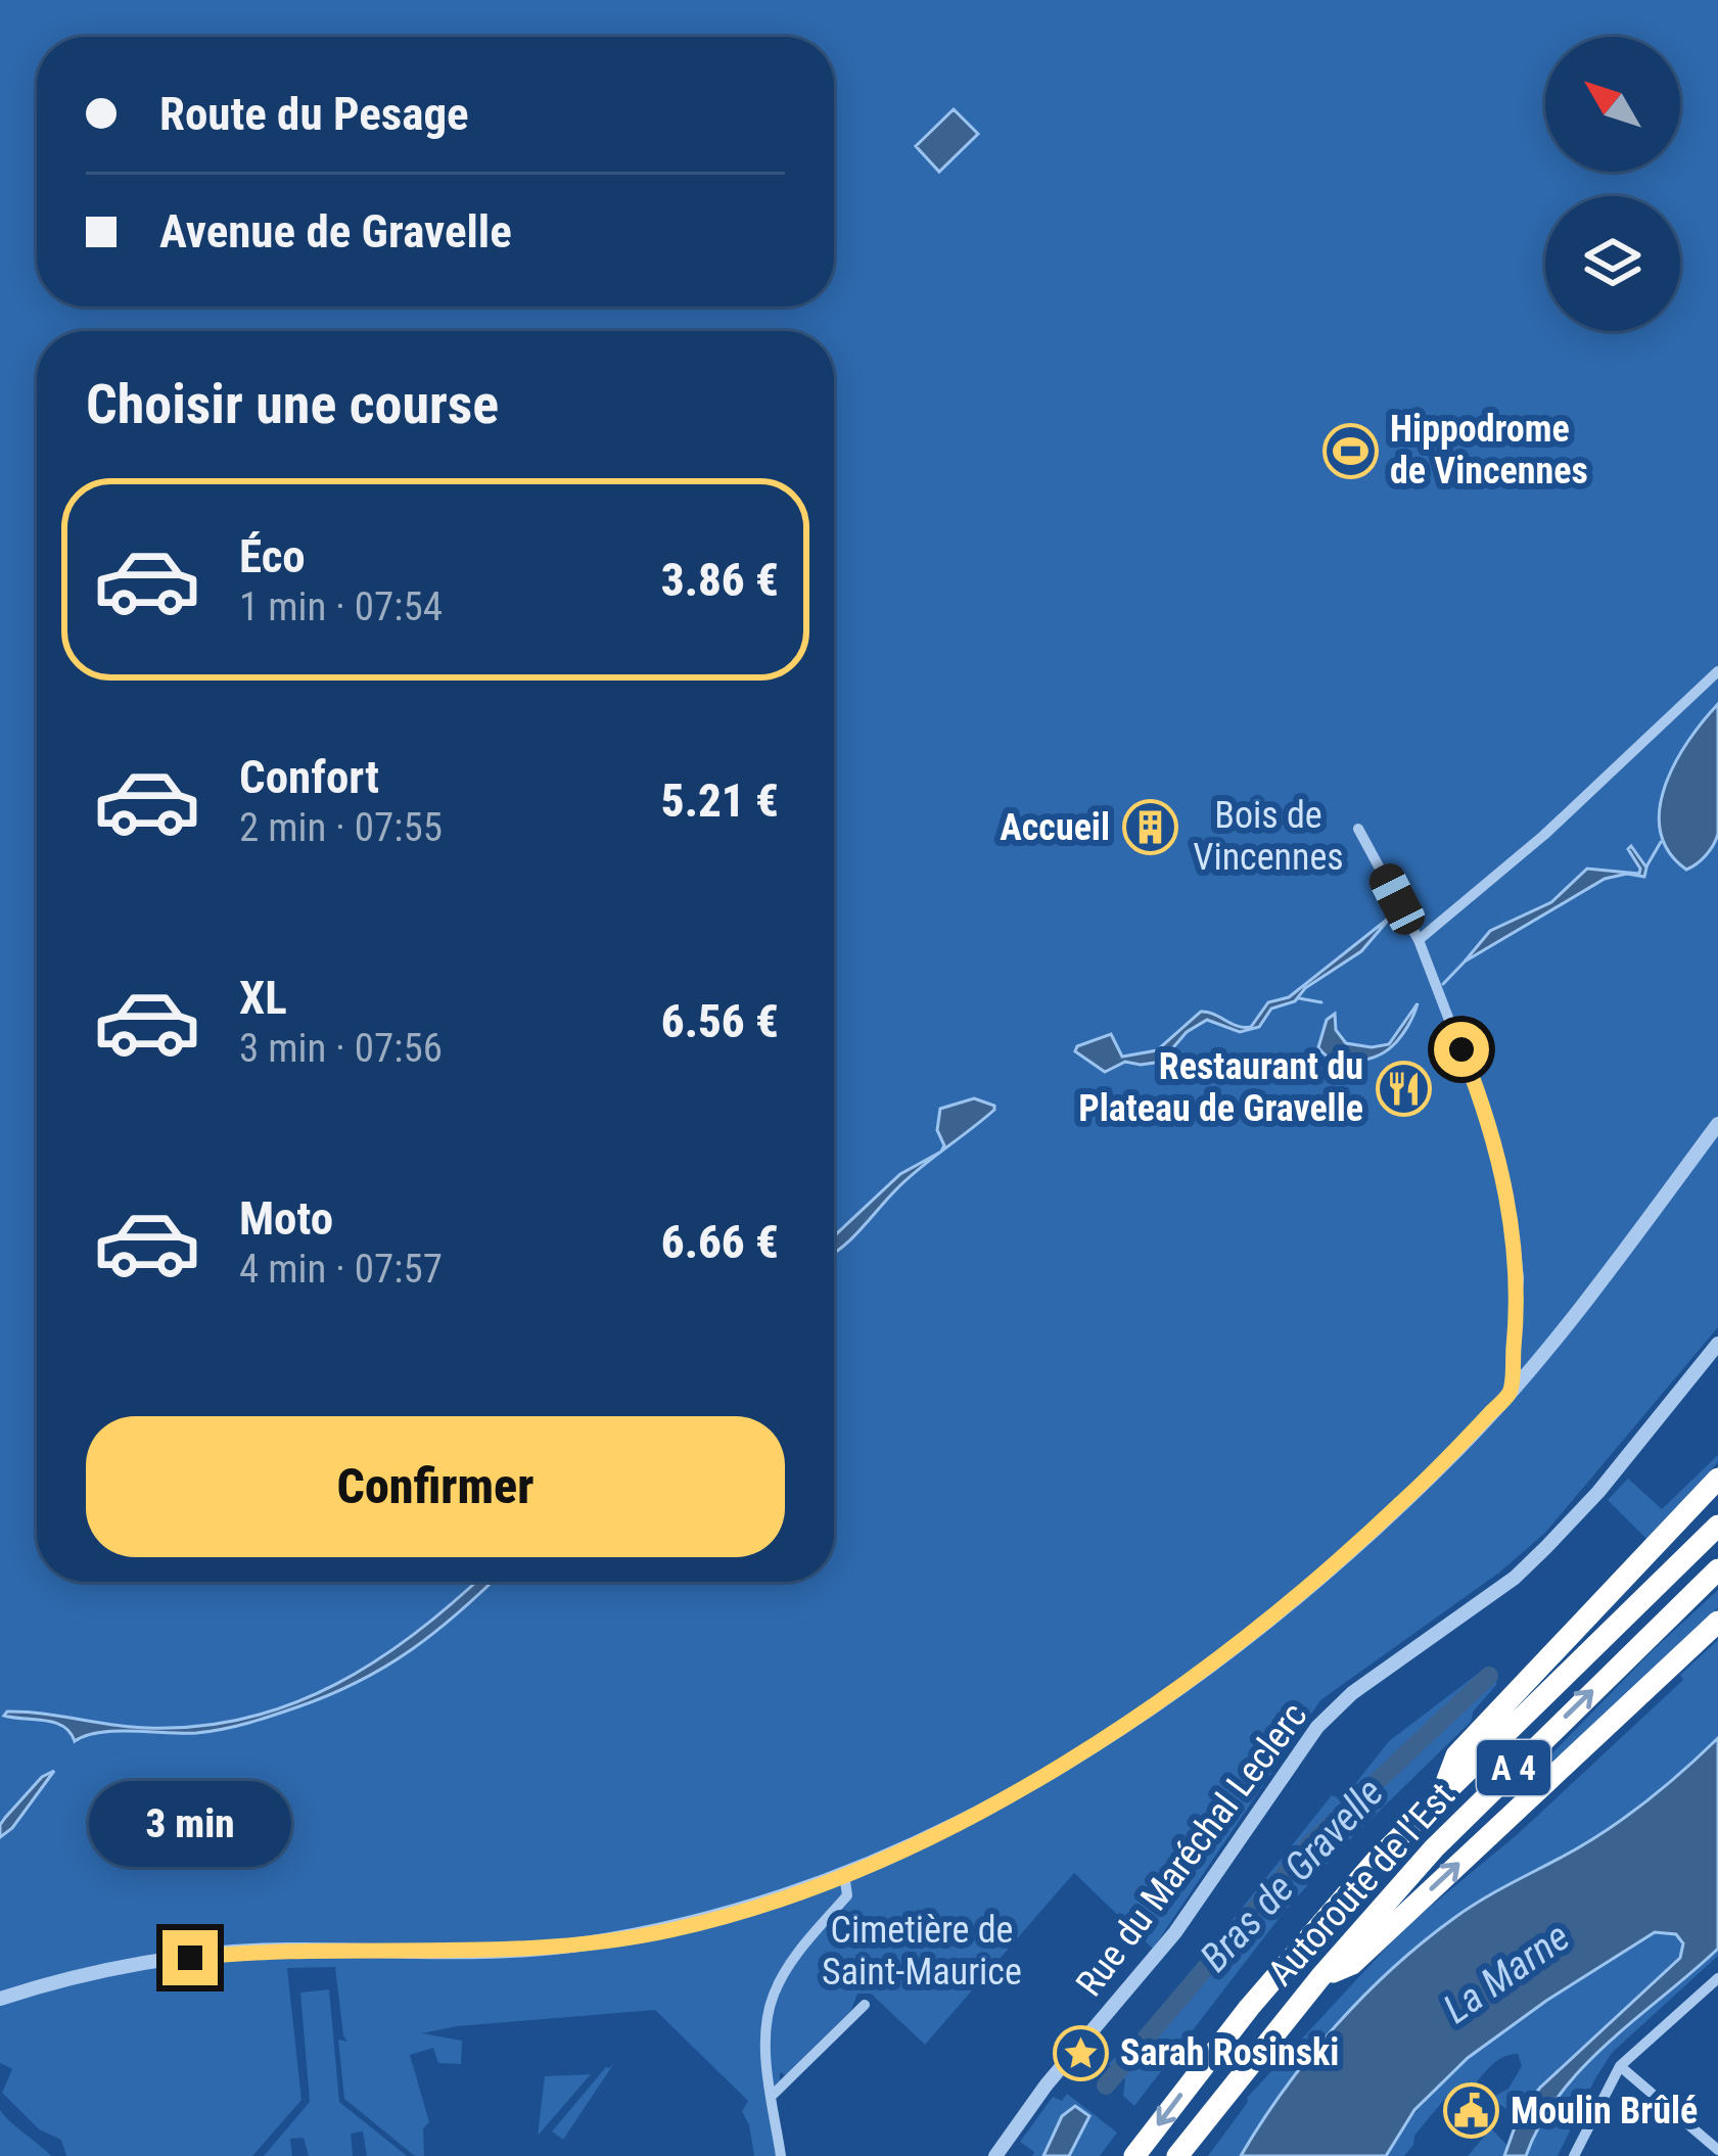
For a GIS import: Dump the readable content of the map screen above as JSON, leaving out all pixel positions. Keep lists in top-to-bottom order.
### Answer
{
  "streets": {
    "highway": ["A 4", "Autoroute de l’Est"],
    "street": ["Rue du Maréchal Leclerc"]
  },
  "water": ["Bras de Gravelle", "La Marne"],
  "parks": ["Bois de Vincennes", "Cimetière de Saint-Maurice"],
  "places": {
    "sports": ["Hippodrome de Vincennes"],
    "building": ["Accueil"],
    "restaurant": ["Restaurant du Plateau de Gravelle"],
    "place": ["Sarah Rosinski"],
    "public building": ["Moulin Brûlé"]
  },
  "north": "top left",
  "page": {
    "banner": ["Route du Pesage", "Avenue de Gravelle"],
    "heading": "Choisir une course",
    "list": [
      {
        "name": "Éco",
        "note": "1 min · 07:54",
        "value": "3.86 €"
      },
      {
        "name": "Confort",
        "note": "2 min · 07:55",
        "value": "5.21 €"
      },
      {
        "name": "XL",
        "note": "3 min · 07:56",
        "value": "6.56 €"
      },
      {
        "name": "Moto",
        "note": "4 min · 07:57",
        "value": "6.66 €"
      }
    ],
    "buttons": "Confirmer",
    "bubble": "3 min"
  }
}
